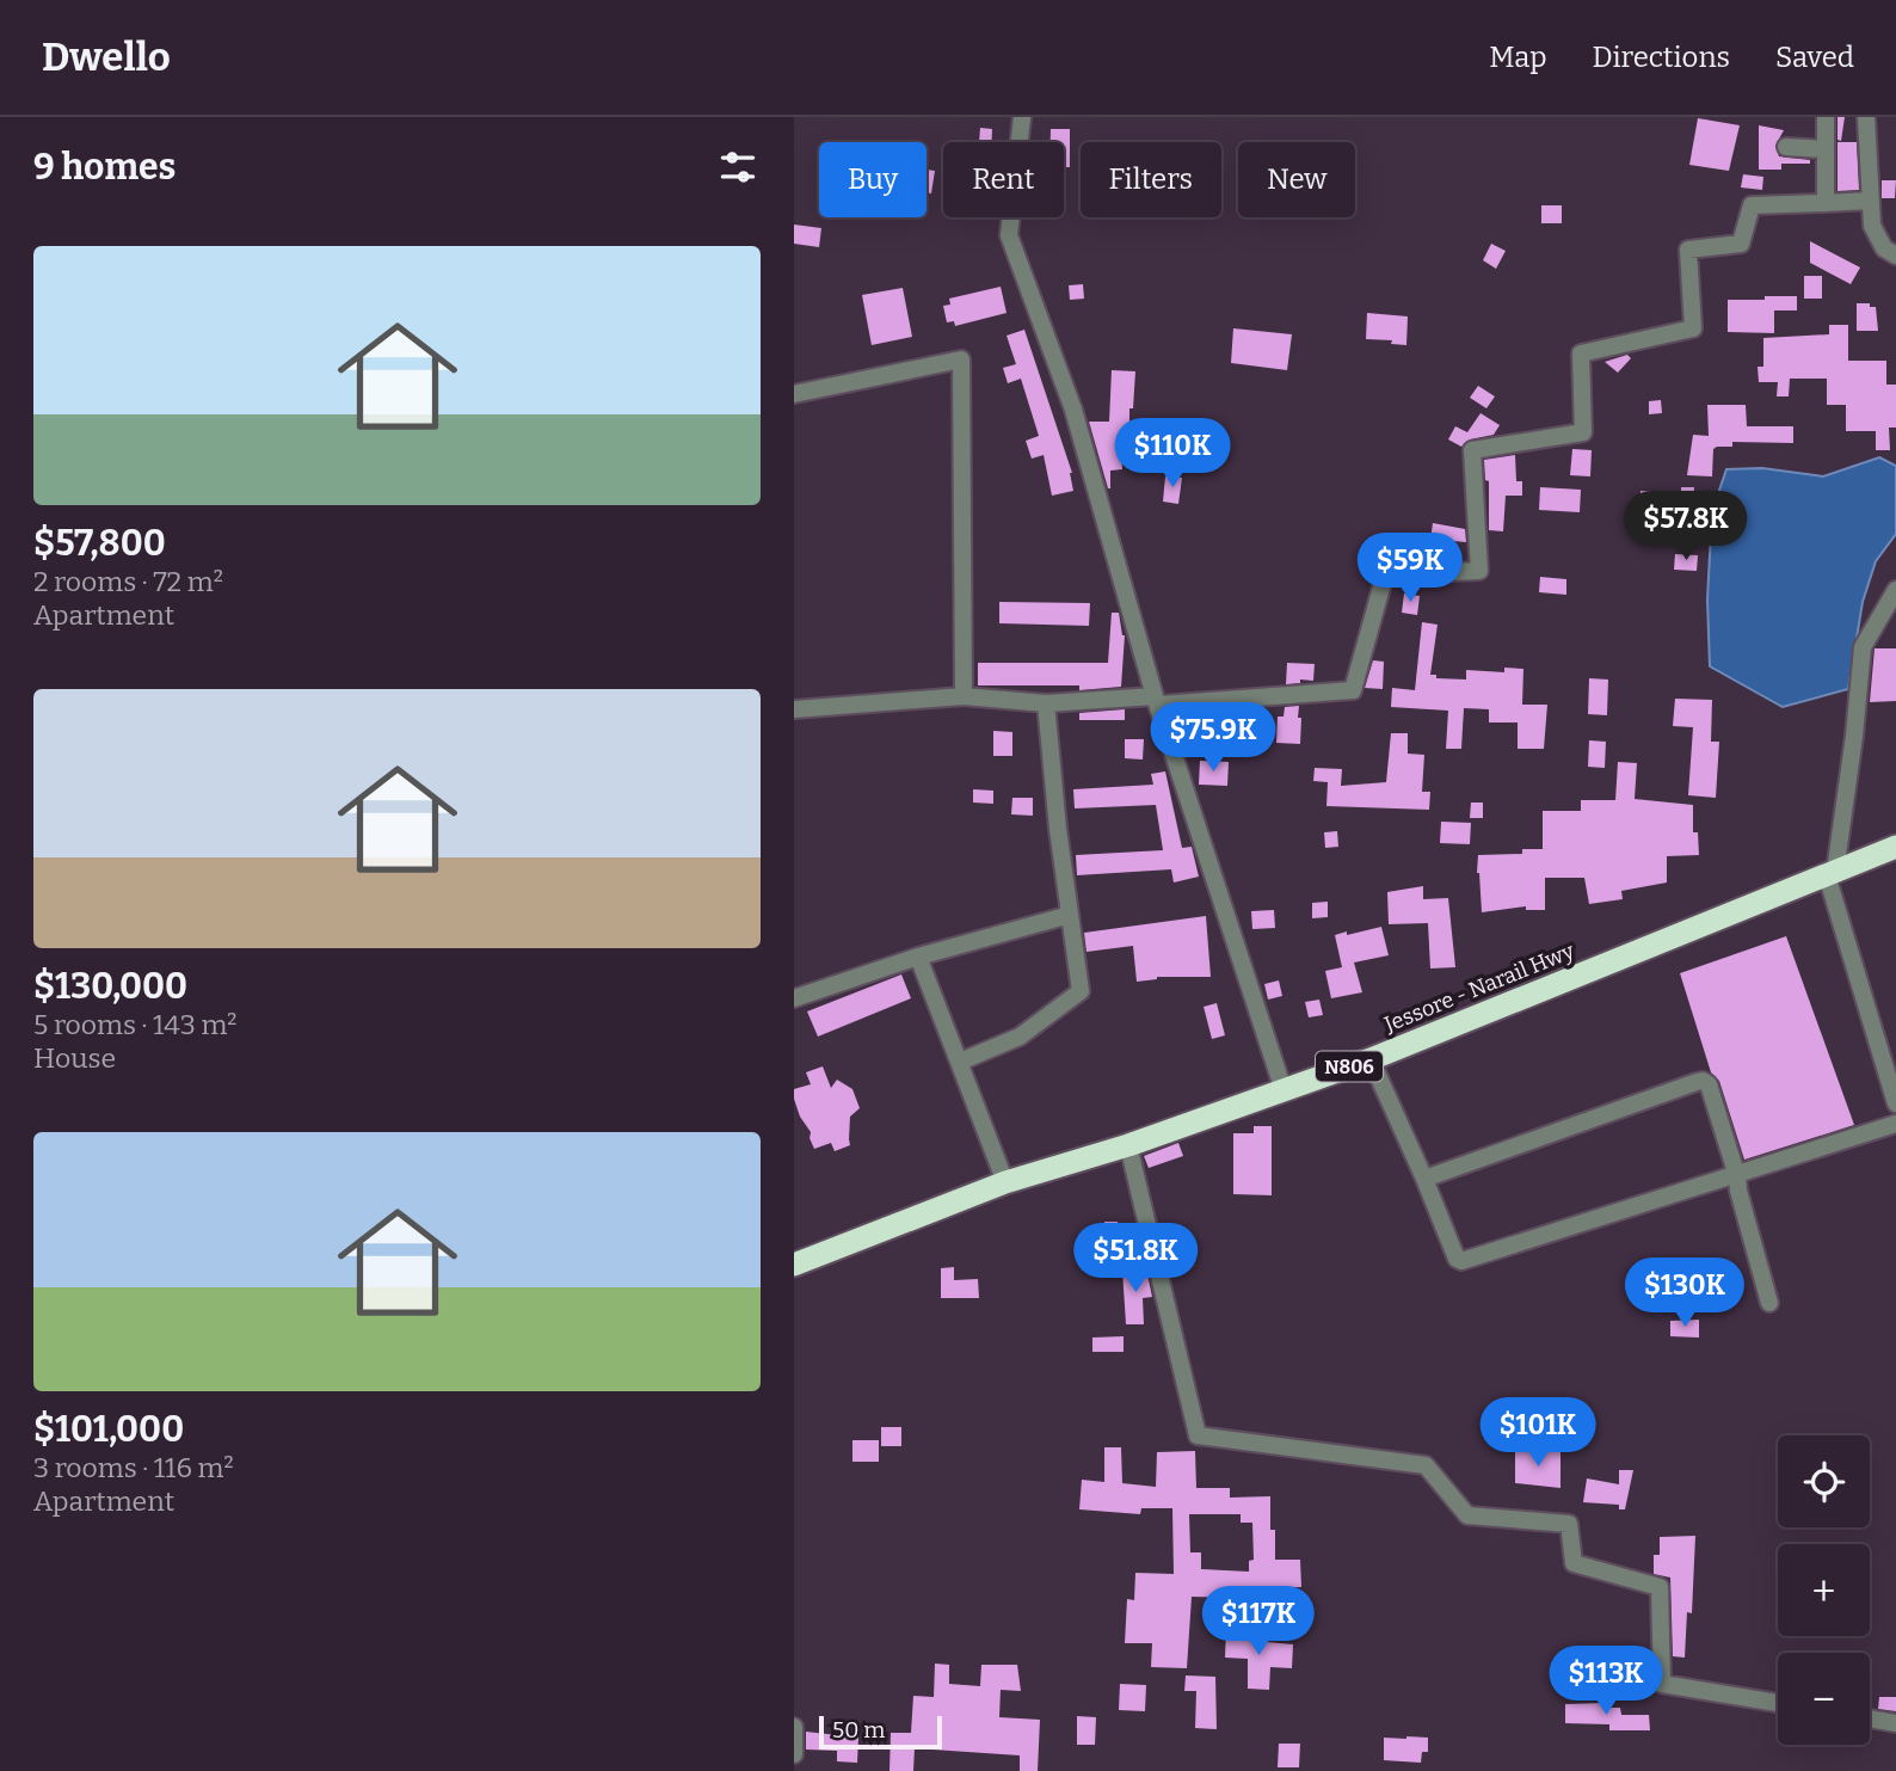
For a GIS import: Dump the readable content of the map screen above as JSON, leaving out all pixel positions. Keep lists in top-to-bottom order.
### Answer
{
  "streets": {
    "highway": ["Jessore - Narail Hwy", "N806"]
  },
  "scale_bar": "50 m",
  "page": {
    "header": "Dwello",
    "nav": ["Map", "Directions", "Saved"],
    "heading": "9 homes",
    "chip": [
      "Buy",
      "Rent",
      "Filters",
      "New"
    ],
    "list": [
      {
        "name": "$57,800",
        "note": "2 rooms · 72 m² · Apartment"
      },
      {
        "name": "$130,000",
        "note": "5 rooms · 143 m² · House"
      },
      {
        "name": "$101,000",
        "note": "3 rooms · 116 m² · Apartment"
      }
    ],
    "price": [
      "$110K",
      "$57.8K",
      "$59K",
      "$75.9K",
      "$51.8K",
      "$130K",
      "$101K",
      "$117K",
      "$113K"
    ],
    "map_buttons": ["+", "−"],
    "scale": "50 m"
  }
}
